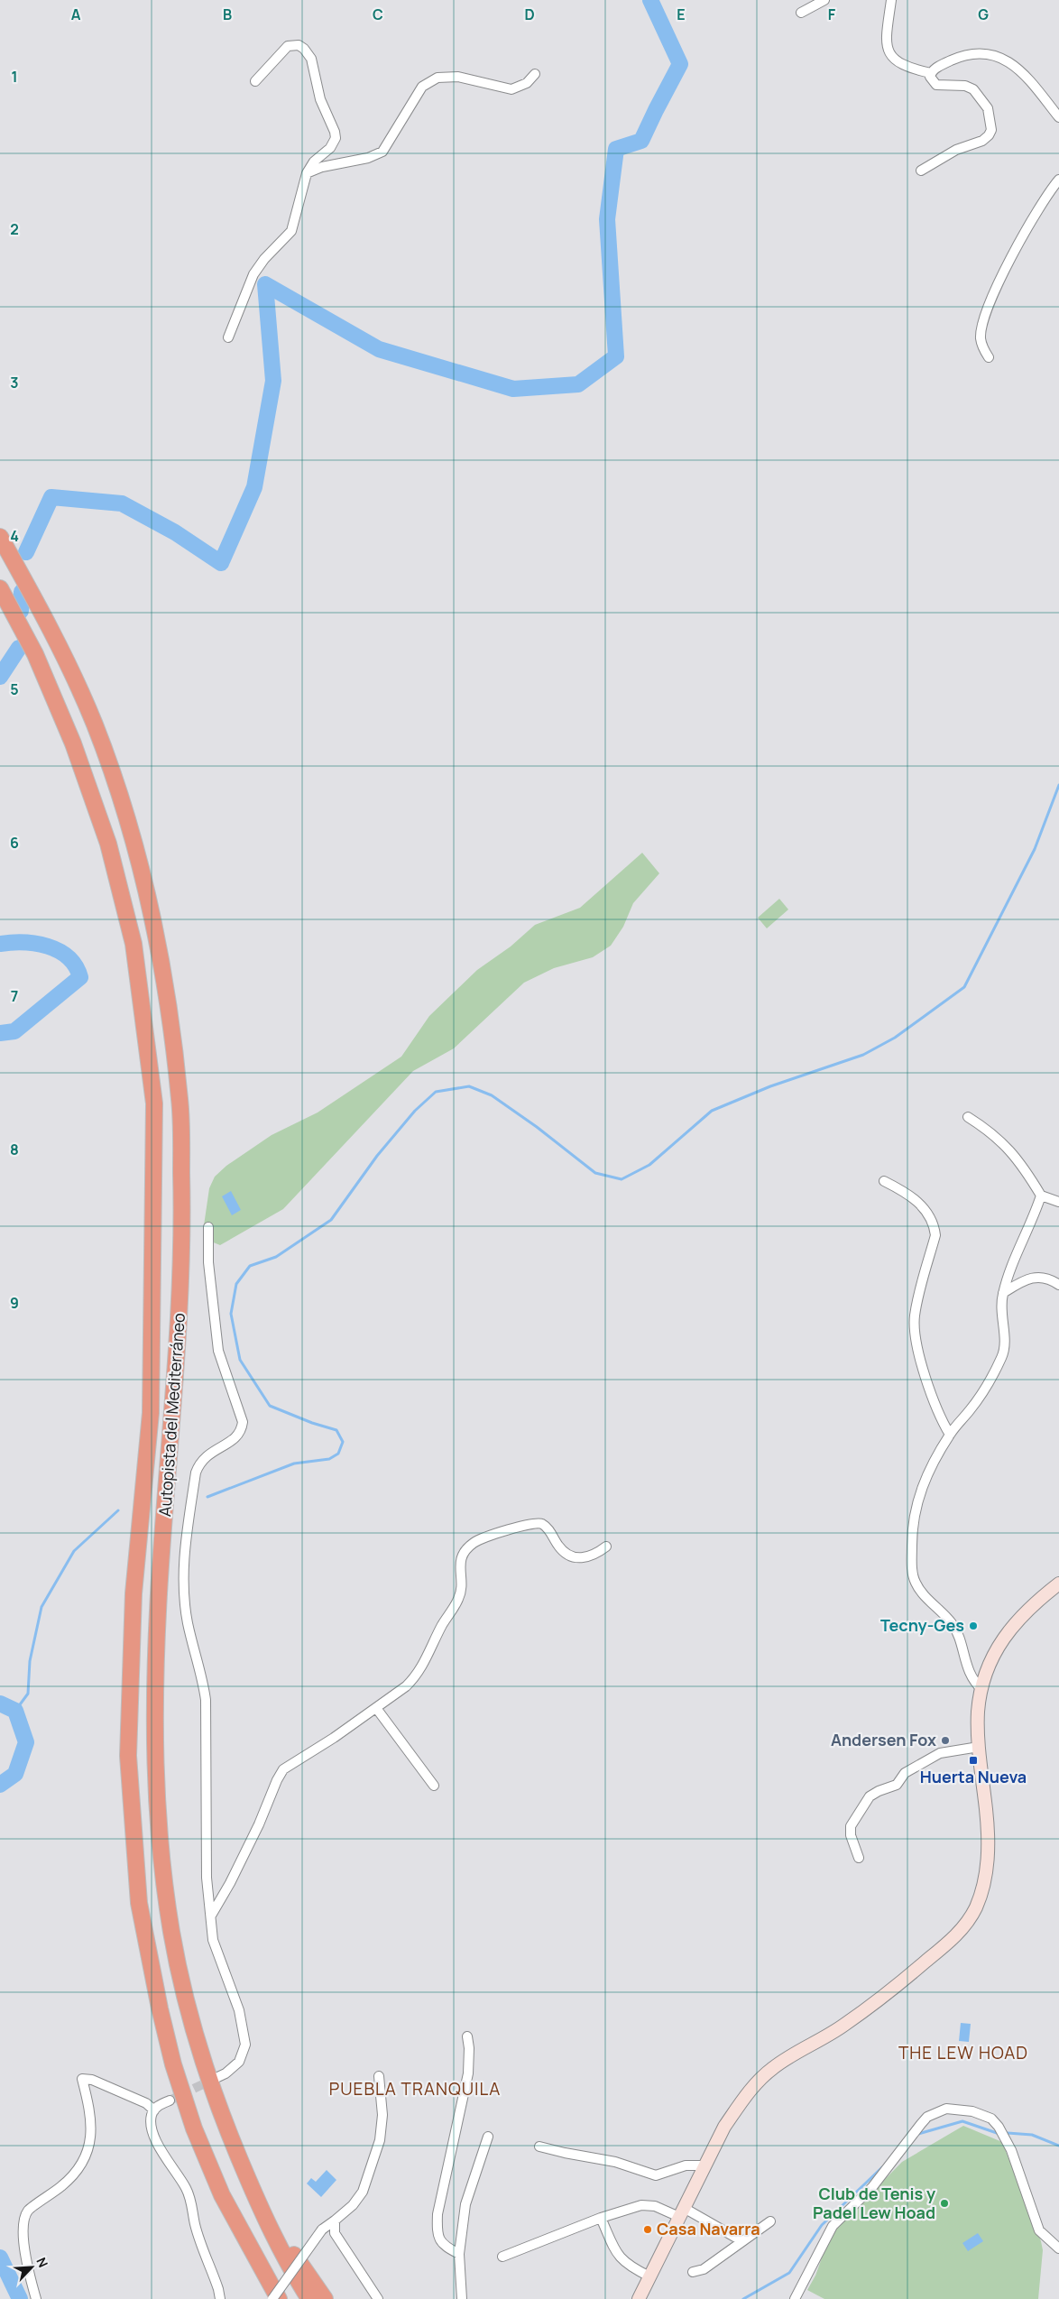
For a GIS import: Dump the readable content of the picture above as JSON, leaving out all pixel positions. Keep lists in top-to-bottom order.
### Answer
{
  "streets": {
    "highway": ["Autopista del Mediterráneo"]
  },
  "districts": ["THE LEW HOAD", "PUEBLA TRANQUILA"],
  "places": {
    "other": [
      "Tecny-Ges",
      "Andersen Fox",
      "Club de Tenis y Padel Lew Hoad",
      "Casa Navarra"
    ],
    "transit": ["Huerta Nueva"]
  },
  "north": "top right",
  "grid": {
    "columns": [
      "A",
      "B",
      "C",
      "D",
      "E",
      "F",
      "G"
    ],
    "rows": [
      "1",
      "2",
      "3",
      "4",
      "5",
      "6",
      "7",
      "8",
      "9"
    ]
  }
}
